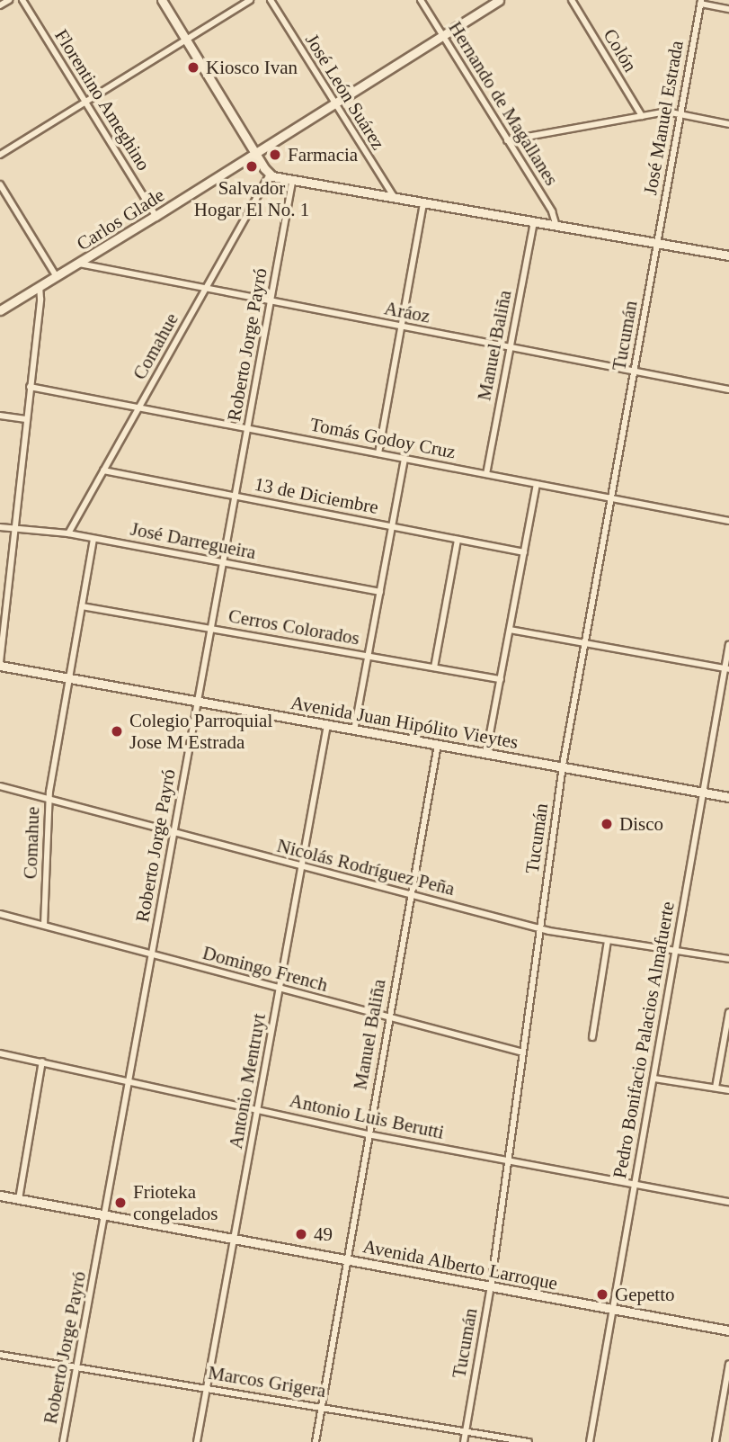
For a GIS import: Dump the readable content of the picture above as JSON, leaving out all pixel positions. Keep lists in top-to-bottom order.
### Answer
{
  "streets": {
    "main road": ["Carlos Glade", "Avenida Juan Hipólito Vieytes", "Avenida Alberto Larroque"],
    "street": [
      "Colón",
      "José León Suárez",
      "Florentino Ameghino",
      "Hernando de Magallanes",
      "José Manuel Estrada",
      "Aráoz",
      "Tucumán",
      "Roberto Jorge Payró",
      "Manuel Baliña",
      "Comahue",
      "Tomás Godoy Cruz",
      "13 de Diciembre",
      "José Darregueira",
      "Cerros Colorados",
      "Nicolás Rodríguez Peña",
      "Domingo French",
      "Pedro Bonifacio Palacios Almafuerte",
      "Antonio Mentruyt",
      "Antonio Luis Berutti",
      "Marcos Grigera"
    ]
  },
  "crossings": [
    ["José León Suárez", "Carlos Glade"],
    ["Florentino Ameghino", "Carlos Glade"],
    ["Hernando de Magallanes", "Carlos Glade"],
    ["José Manuel Estrada", "Tucumán"],
    ["Carlos Glade", "Aráoz"],
    ["Aráoz", "Tucumán"],
    ["Aráoz", "Roberto Jorge Payró"],
    ["Aráoz", "Manuel Baliña"],
    ["Aráoz", "Comahue"],
    ["Tucumán", "Tomás Godoy Cruz"],
    ["Tucumán", "Avenida Juan Hipólito Vieytes"],
    ["Tucumán", "Nicolás Rodríguez Peña"],
    ["Tucumán", "Domingo French"],
    ["Tucumán", "Antonio Luis Berutti"],
    ["Tucumán", "Avenida Alberto Larroque"],
    ["Tucumán", "Marcos Grigera"],
    ["Roberto Jorge Payró", "Tomás Godoy Cruz"],
    ["Roberto Jorge Payró", "13 de Diciembre"],
    ["Roberto Jorge Payró", "José Darregueira"],
    ["Roberto Jorge Payró", "Cerros Colorados"],
    ["Roberto Jorge Payró", "Avenida Juan Hipólito Vieytes"],
    ["Roberto Jorge Payró", "Nicolás Rodríguez Peña"],
    ["Roberto Jorge Payró", "Domingo French"],
    ["Roberto Jorge Payró", "Antonio Luis Berutti"],
    ["Roberto Jorge Payró", "Avenida Alberto Larroque"],
    ["Roberto Jorge Payró", "Marcos Grigera"],
    ["Manuel Baliña", "Tomás Godoy Cruz"],
    ["Manuel Baliña", "Avenida Juan Hipólito Vieytes"],
    ["Manuel Baliña", "Nicolás Rodríguez Peña"],
    ["Manuel Baliña", "Domingo French"],
    ["Manuel Baliña", "Antonio Luis Berutti"],
    ["Manuel Baliña", "Avenida Alberto Larroque"],
    ["Manuel Baliña", "Marcos Grigera"],
    ["Comahue", "Tomás Godoy Cruz"],
    ["Comahue", "13 de Diciembre"],
    ["Comahue", "José Darregueira"],
    ["Comahue", "Cerros Colorados"],
    ["Comahue", "Avenida Juan Hipólito Vieytes"],
    ["Comahue", "Nicolás Rodríguez Peña"],
    ["Comahue", "Domingo French"],
    ["Avenida Juan Hipólito Vieytes", "Pedro Bonifacio Palacios Almafuerte"],
    ["Avenida Juan Hipólito Vieytes", "Antonio Mentruyt"],
    ["Nicolás Rodríguez Peña", "Pedro Bonifacio Palacios Almafuerte"],
    ["Nicolás Rodríguez Peña", "Antonio Mentruyt"],
    ["Domingo French", "Antonio Mentruyt"],
    ["Pedro Bonifacio Palacios Almafuerte", "Antonio Luis Berutti"],
    ["Pedro Bonifacio Palacios Almafuerte", "Avenida Alberto Larroque"],
    ["Antonio Mentruyt", "Antonio Luis Berutti"],
    ["Antonio Mentruyt", "Avenida Alberto Larroque"],
    ["Antonio Mentruyt", "Marcos Grigera"]
  ],
  "places": [
    "Kiosco Ivan",
    "Farmacia",
    "Salvador Hogar El No. 1",
    "Colegio Parroquial Jose M Estrada",
    "Disco",
    "Frioteka congelados",
    "49",
    "Gepetto"
  ]
}
